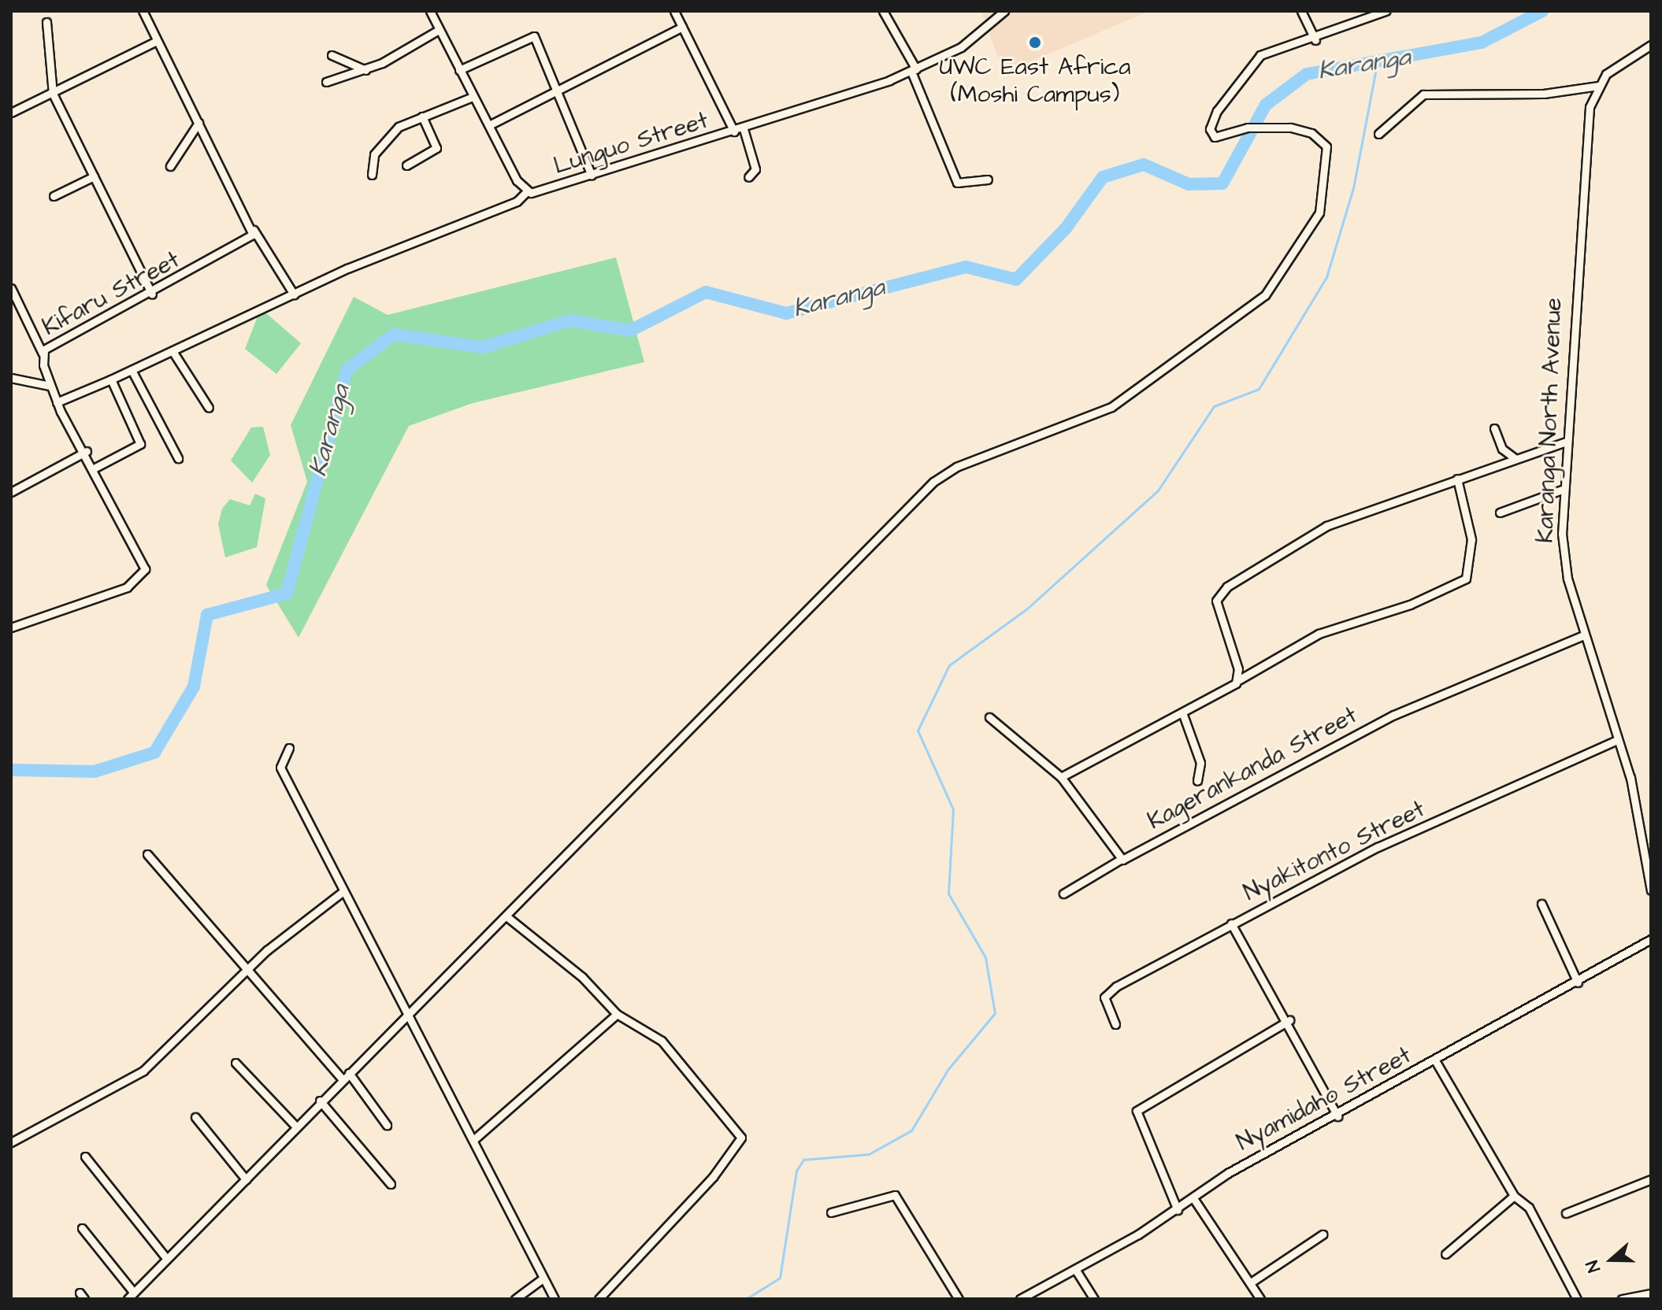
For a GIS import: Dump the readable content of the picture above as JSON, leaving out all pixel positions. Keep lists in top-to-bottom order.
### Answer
{
  "streets": {
    "street": [
      "Lunguo Street",
      "Kifaru Street",
      "Karanga North Avenue",
      "Kagerankanda Street",
      "Nyakitonto Street",
      "Nyamidaho Street"
    ]
  },
  "crossings": [
    ["Karanga North Avenue", "Kagerankanda Street"],
    ["Karanga North Avenue", "Nyakitonto Street"]
  ],
  "water": ["Karanga"],
  "places": ["UWC East Africa (Moshi Campus)"],
  "north": "left"
}
